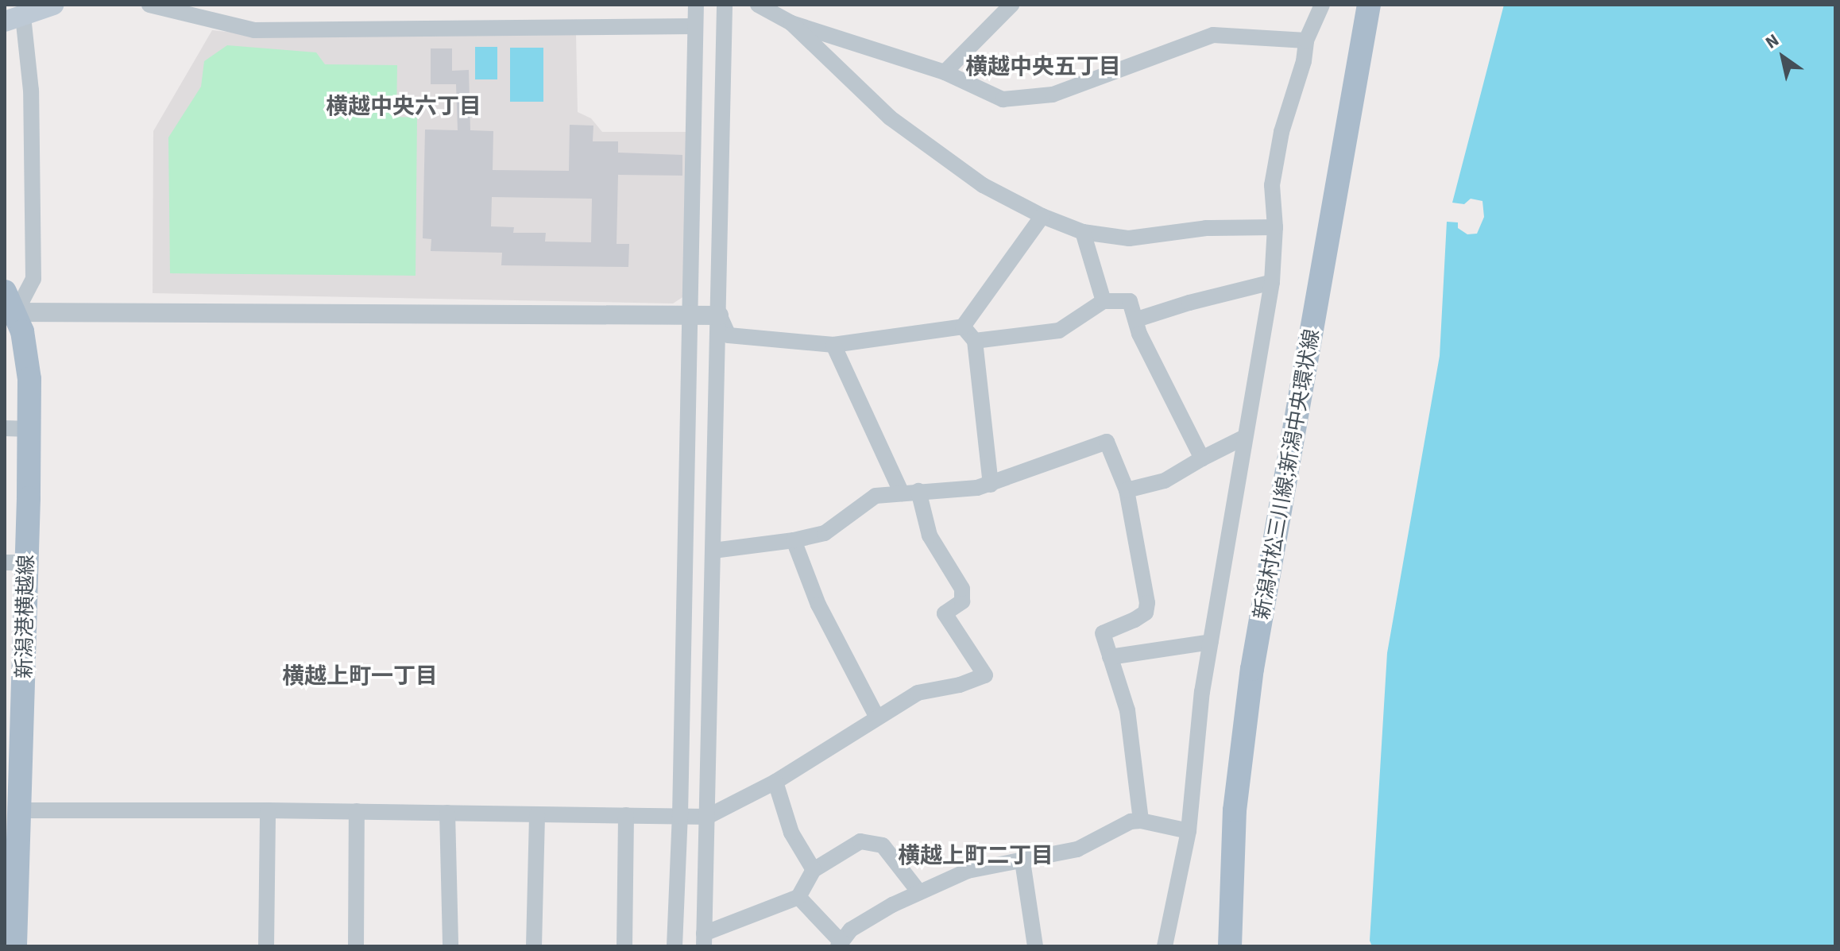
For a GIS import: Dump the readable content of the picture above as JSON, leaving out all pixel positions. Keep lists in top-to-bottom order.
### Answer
{
  "streets": {
    "main road": ["新潟村松三川線;新潟中央環状線", "新潟港横越線"]
  },
  "districts": [
    "横越中央五丁目",
    "横越中央六丁目",
    "横越上町一丁目",
    "横越上町二丁目"
  ],
  "north": "top left"
}
